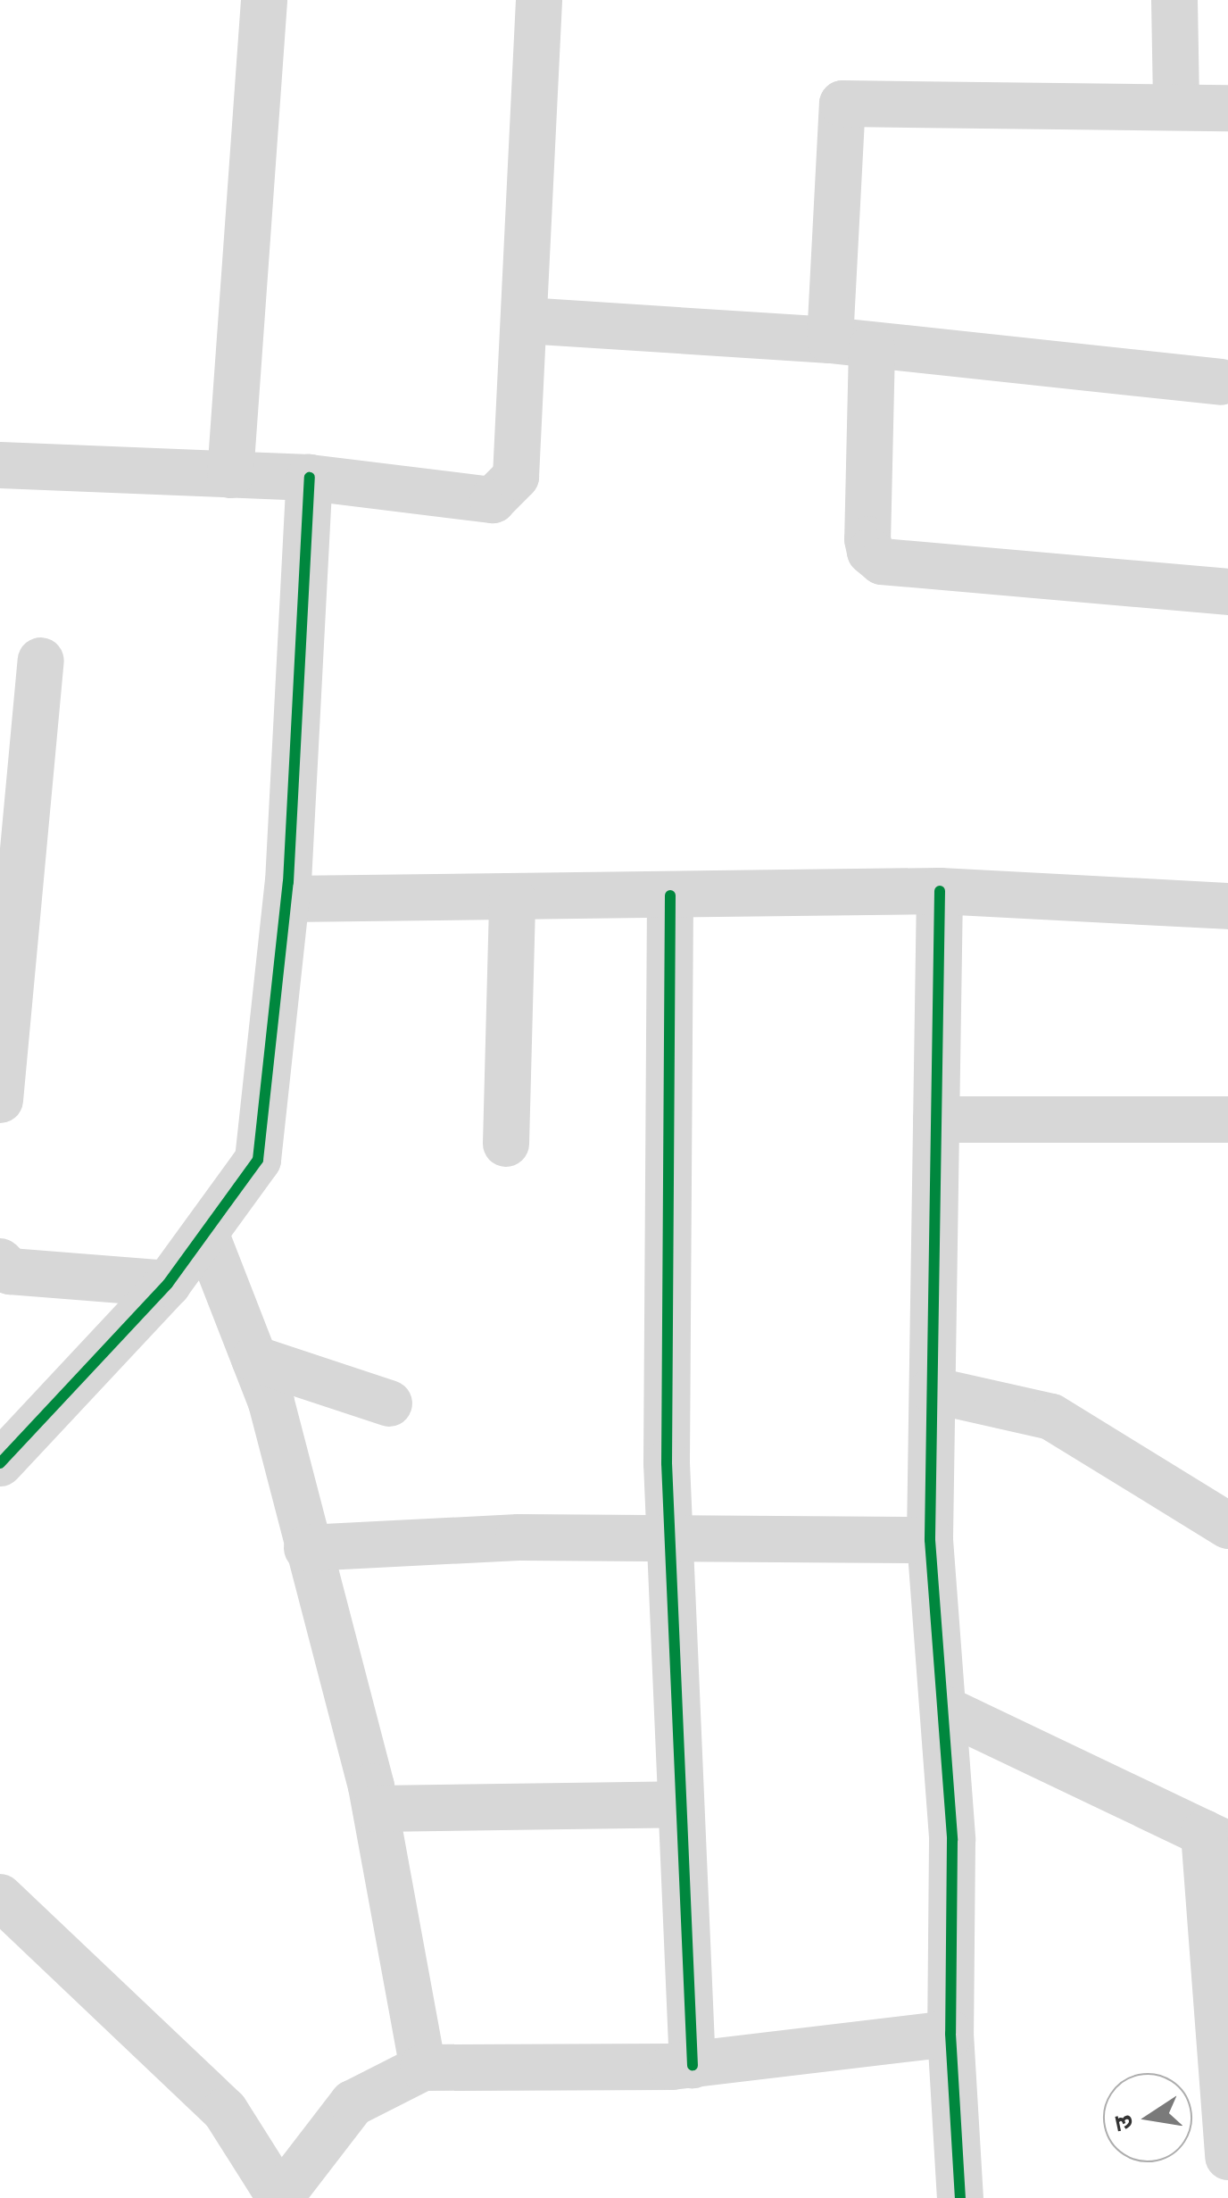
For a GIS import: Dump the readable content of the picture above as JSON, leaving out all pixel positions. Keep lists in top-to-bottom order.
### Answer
{
  "north": "left"
}
